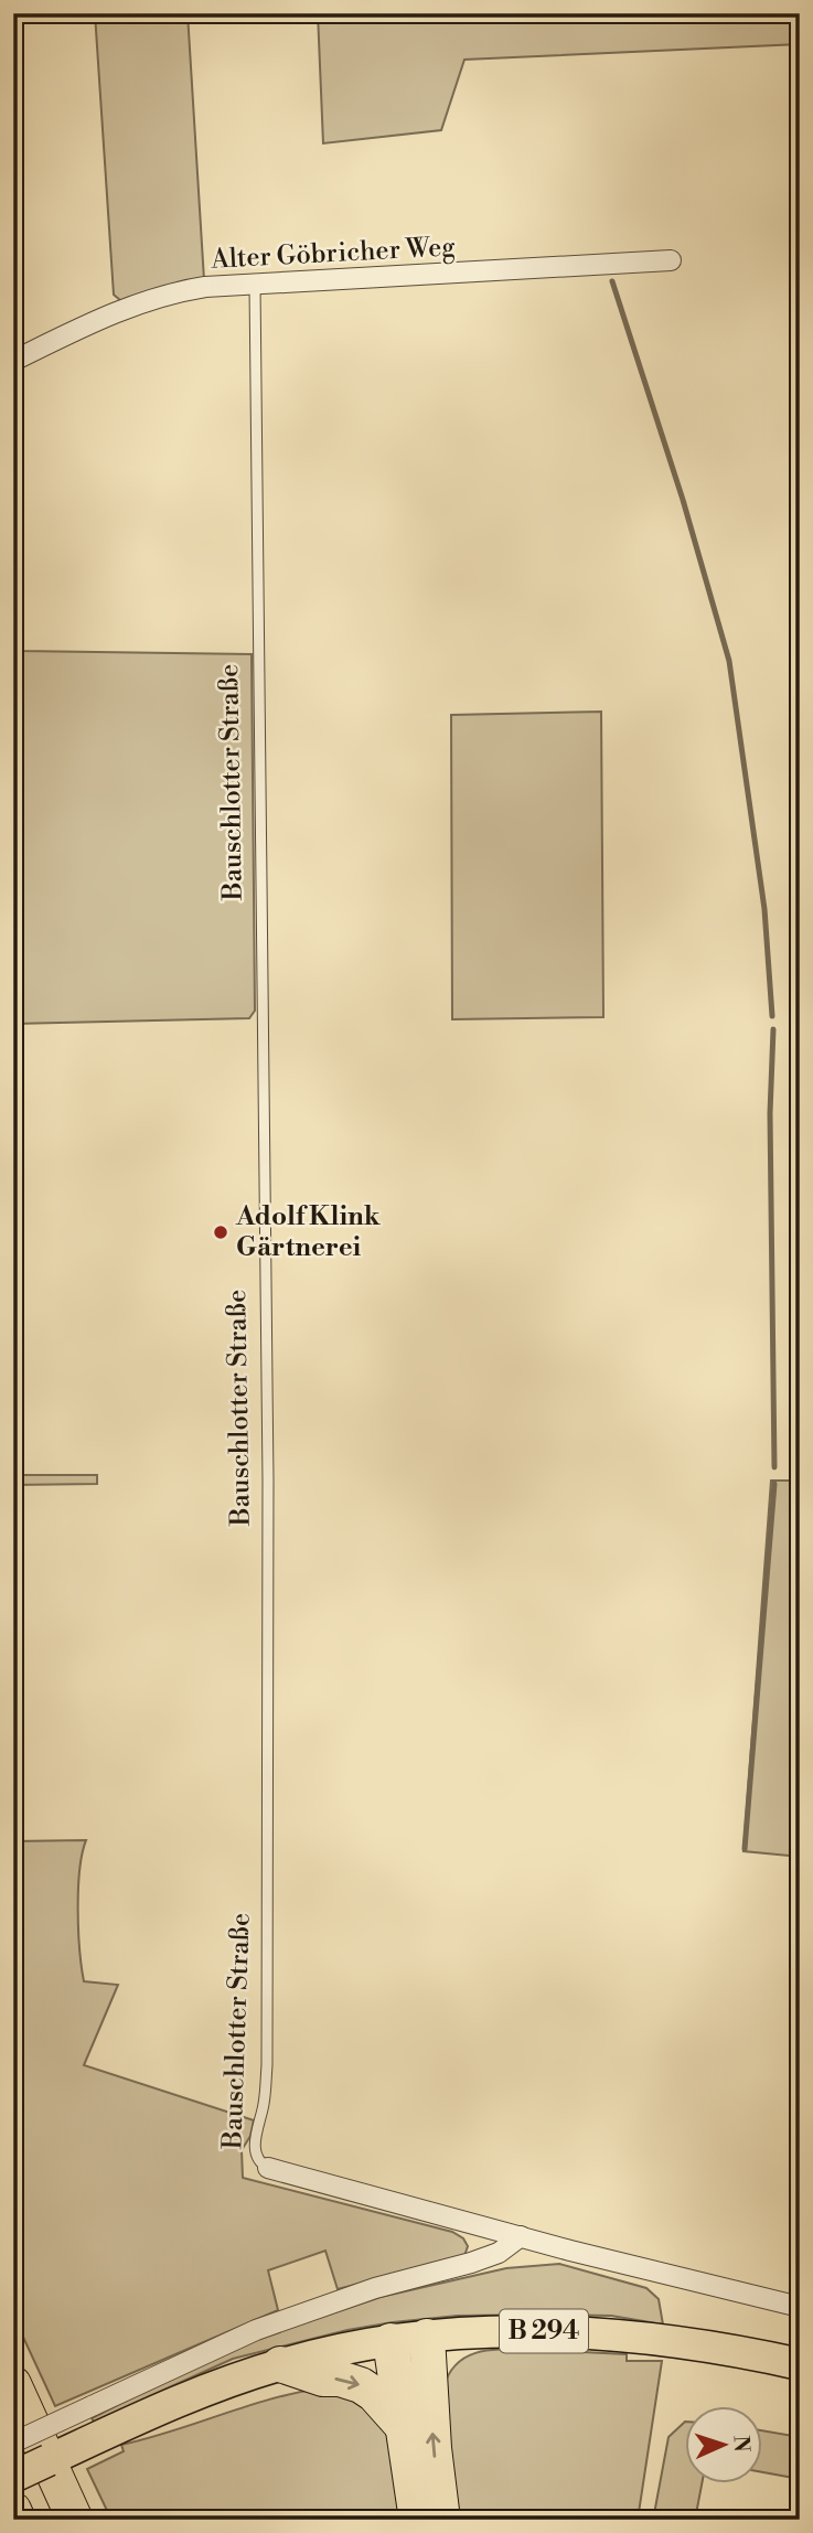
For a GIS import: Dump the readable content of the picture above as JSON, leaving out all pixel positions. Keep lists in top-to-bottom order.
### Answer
{
  "streets": {
    "main road": ["B 294"],
    "street": ["Alter Göbricher Weg", "Bauschlotter Straße"]
  },
  "crossings": [
    ["Alter Göbricher Weg", "Bauschlotter Straße"]
  ],
  "places": ["Adolf Klink Gärtnerei"],
  "north": "right"
}
